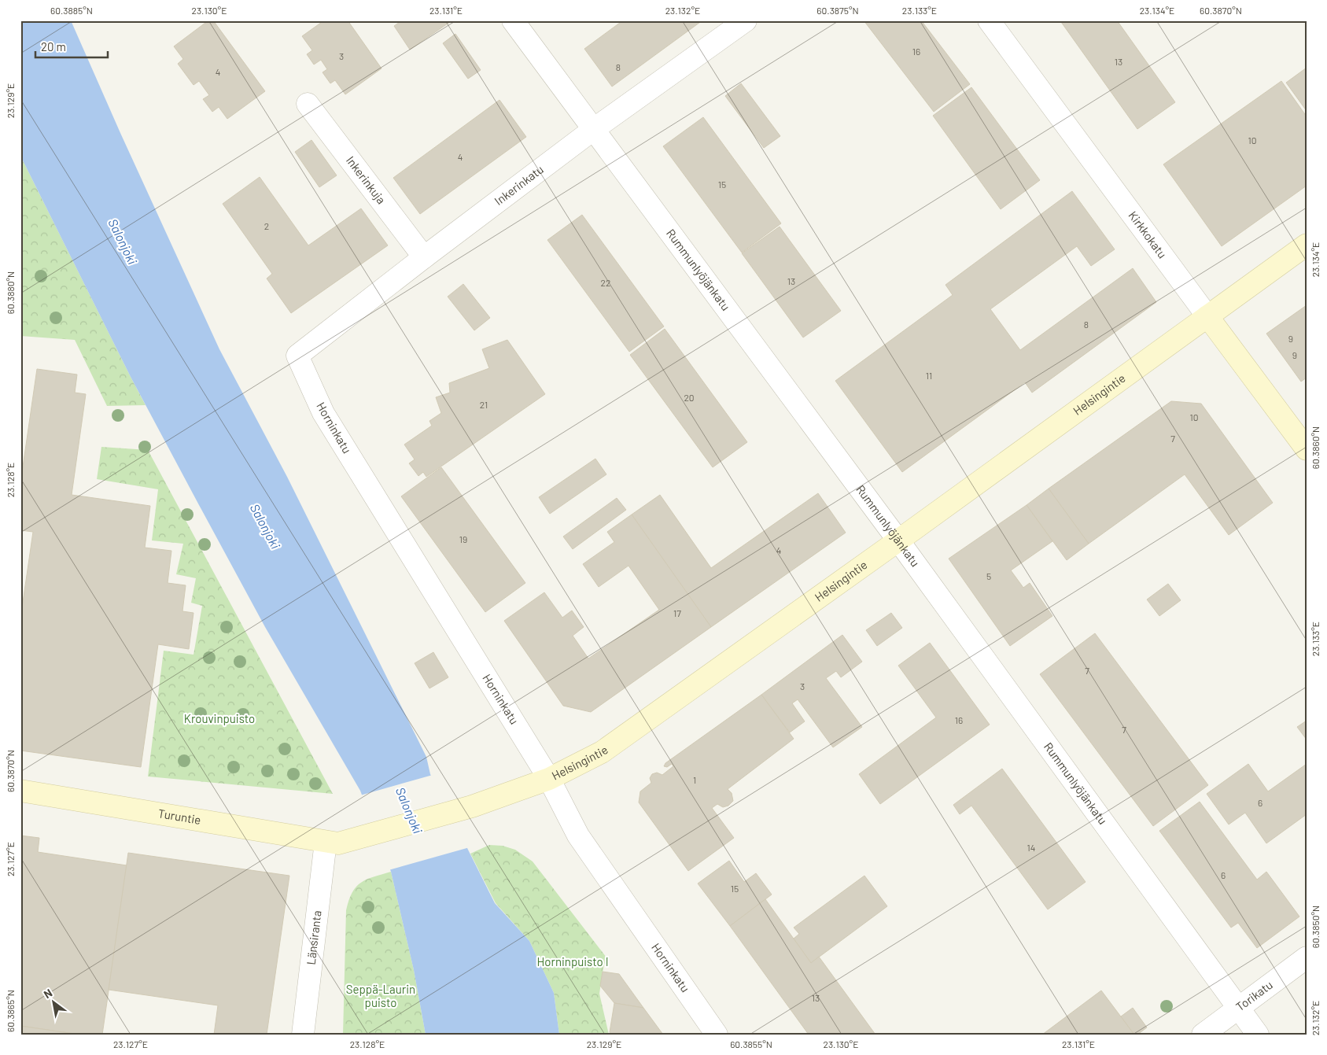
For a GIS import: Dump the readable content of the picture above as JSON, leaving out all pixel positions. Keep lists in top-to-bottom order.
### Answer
{
  "streets": {
    "main road": ["Kirkkokatu", "Helsingintie", "Turuntie"],
    "street": [
      "Inkerinkuja",
      "Inkerinkatu",
      "Rummunlyöjänkatu",
      "Horninkatu",
      "Länsiranta",
      "Torikatu"
    ]
  },
  "crossings": [
    ["Inkerinkuja", "Inkerinkatu"],
    ["Inkerinkatu", "Rummunlyöjänkatu"],
    ["Inkerinkatu", "Horninkatu"],
    ["Kirkkokatu", "Helsingintie"],
    ["Rummunlyöjänkatu", "Helsingintie"],
    ["Rummunlyöjänkatu", "Torikatu"],
    ["Helsingintie", "Horninkatu"],
    ["Helsingintie", "Turuntie"],
    ["Helsingintie", "Länsiranta"],
    ["Turuntie", "Länsiranta"]
  ],
  "water": ["Salonjoki"],
  "parks": ["Krouvinpuisto", "Horninpuisto I", "Seppä-Laurin puisto"],
  "house_numbers": [
    "16",
    "3",
    "13",
    "8",
    "4",
    "10",
    "4",
    "15",
    "2",
    "13",
    "22",
    "8",
    "9",
    "9",
    "11",
    "20",
    "21",
    "10",
    "7",
    "19",
    "4",
    "5",
    "17",
    "7",
    "3",
    "16",
    "7",
    "1",
    "6",
    "14",
    "6",
    "15",
    "13"
  ],
  "scale_bar": "20 m",
  "north": "top left",
  "coordinates": [
    "60.3885°N",
    "23.130°E",
    "23.131°E",
    "23.132°E",
    "60.3875°N",
    "23.133°E",
    "23.134°E",
    "60.3870°N",
    "23.129°E",
    "60.3880°N",
    "60.3860°N",
    "23.128°E",
    "23.127°E",
    "60.3850°N",
    "60.3865°N",
    "60.3855°N"
  ]
}
